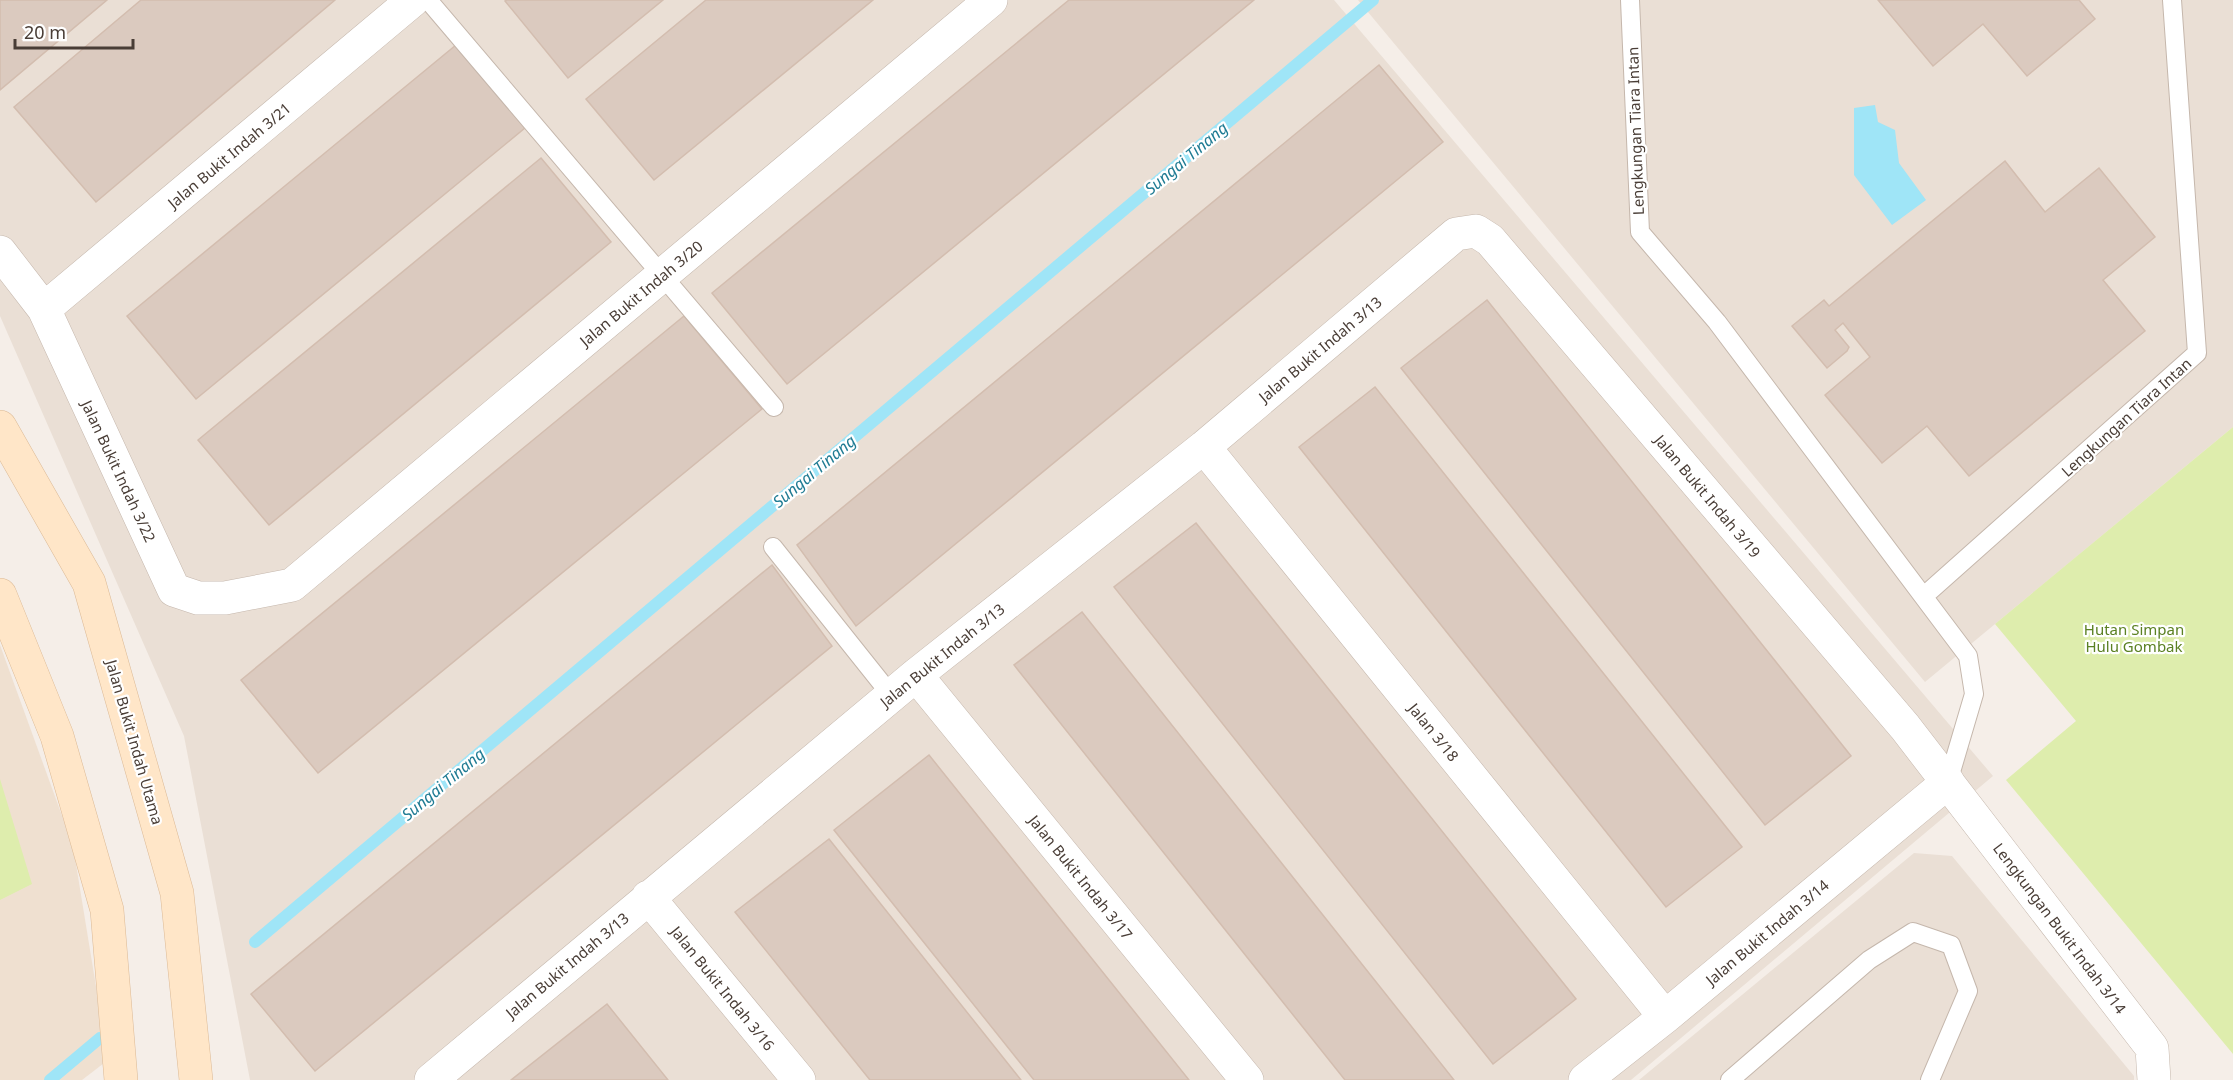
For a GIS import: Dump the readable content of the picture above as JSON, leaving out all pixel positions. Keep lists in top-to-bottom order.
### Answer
{
  "streets": {
    "street": [
      "Jalan Bukit Indah 3/21",
      "Jalan Bukit Indah 3/20",
      "Jalan Bukit Indah 3/13",
      "Jalan Bukit Indah 3/22",
      "Jalan Bukit Indah 3/19",
      "Jalan 3/18",
      "Jalan Bukit Indah Utama",
      "Jalan Bukit Indah 3/17",
      "Lengkungan Bukit Indah 3/14",
      "Jalan Bukit Indah 3/14",
      "Jalan Bukit Indah 3/16"
    ],
    "lane": ["Lengkungan Tiara Intan"]
  },
  "crossings": [
    ["Lengkungan Tiara Intan", "Jalan Bukit Indah 3/19"],
    ["Lengkungan Tiara Intan", "Lengkungan Bukit Indah 3/14"],
    ["Lengkungan Tiara Intan", "Jalan Bukit Indah 3/14"],
    ["Jalan Bukit Indah 3/21", "Jalan Bukit Indah 3/22"],
    ["Jalan Bukit Indah 3/20", "Jalan Bukit Indah 3/22"],
    ["Jalan Bukit Indah 3/13", "Jalan Bukit Indah 3/19"],
    ["Jalan Bukit Indah 3/13", "Jalan 3/18"],
    ["Jalan Bukit Indah 3/13", "Jalan Bukit Indah 3/17"],
    ["Jalan Bukit Indah 3/13", "Jalan Bukit Indah 3/16"],
    ["Jalan Bukit Indah 3/19", "Lengkungan Bukit Indah 3/14"],
    ["Jalan Bukit Indah 3/19", "Jalan Bukit Indah 3/14"],
    ["Jalan 3/18", "Jalan Bukit Indah 3/14"],
    ["Lengkungan Bukit Indah 3/14", "Jalan Bukit Indah 3/14"]
  ],
  "water": ["Sungai Tinang"],
  "parks": ["Hutan Simpan Hulu Gombak"],
  "scale_bar": "20 m"
}
